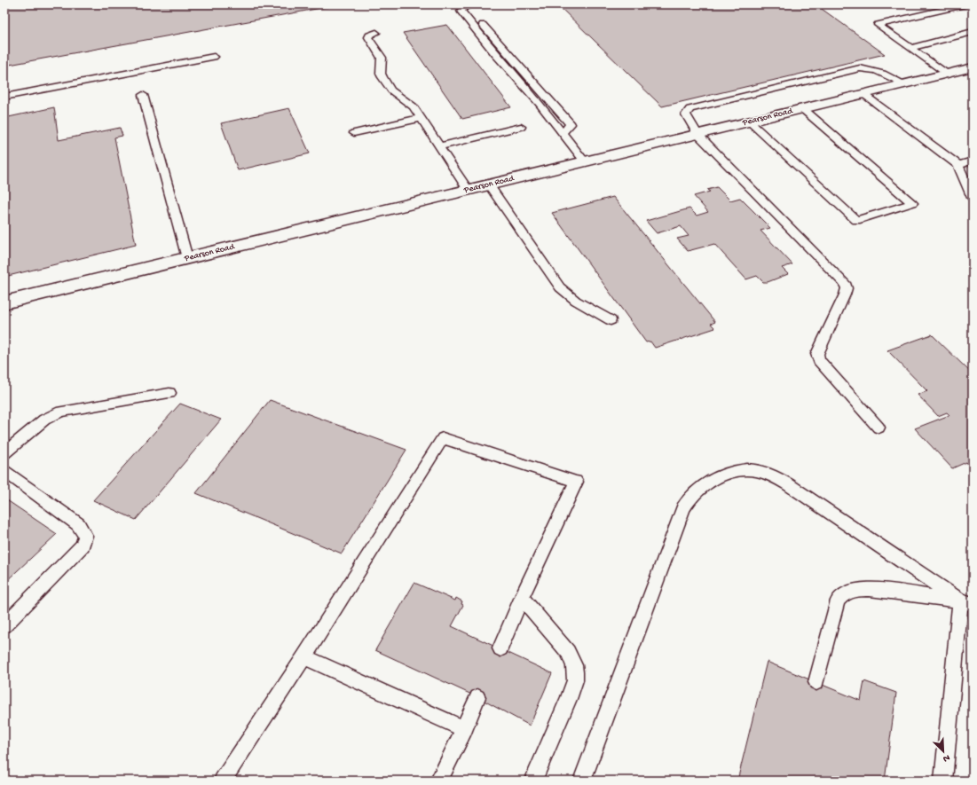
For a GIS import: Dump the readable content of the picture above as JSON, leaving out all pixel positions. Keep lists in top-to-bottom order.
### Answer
{
  "streets": {
    "street": ["Pearson Road"]
  },
  "north": "bottom right"
}
